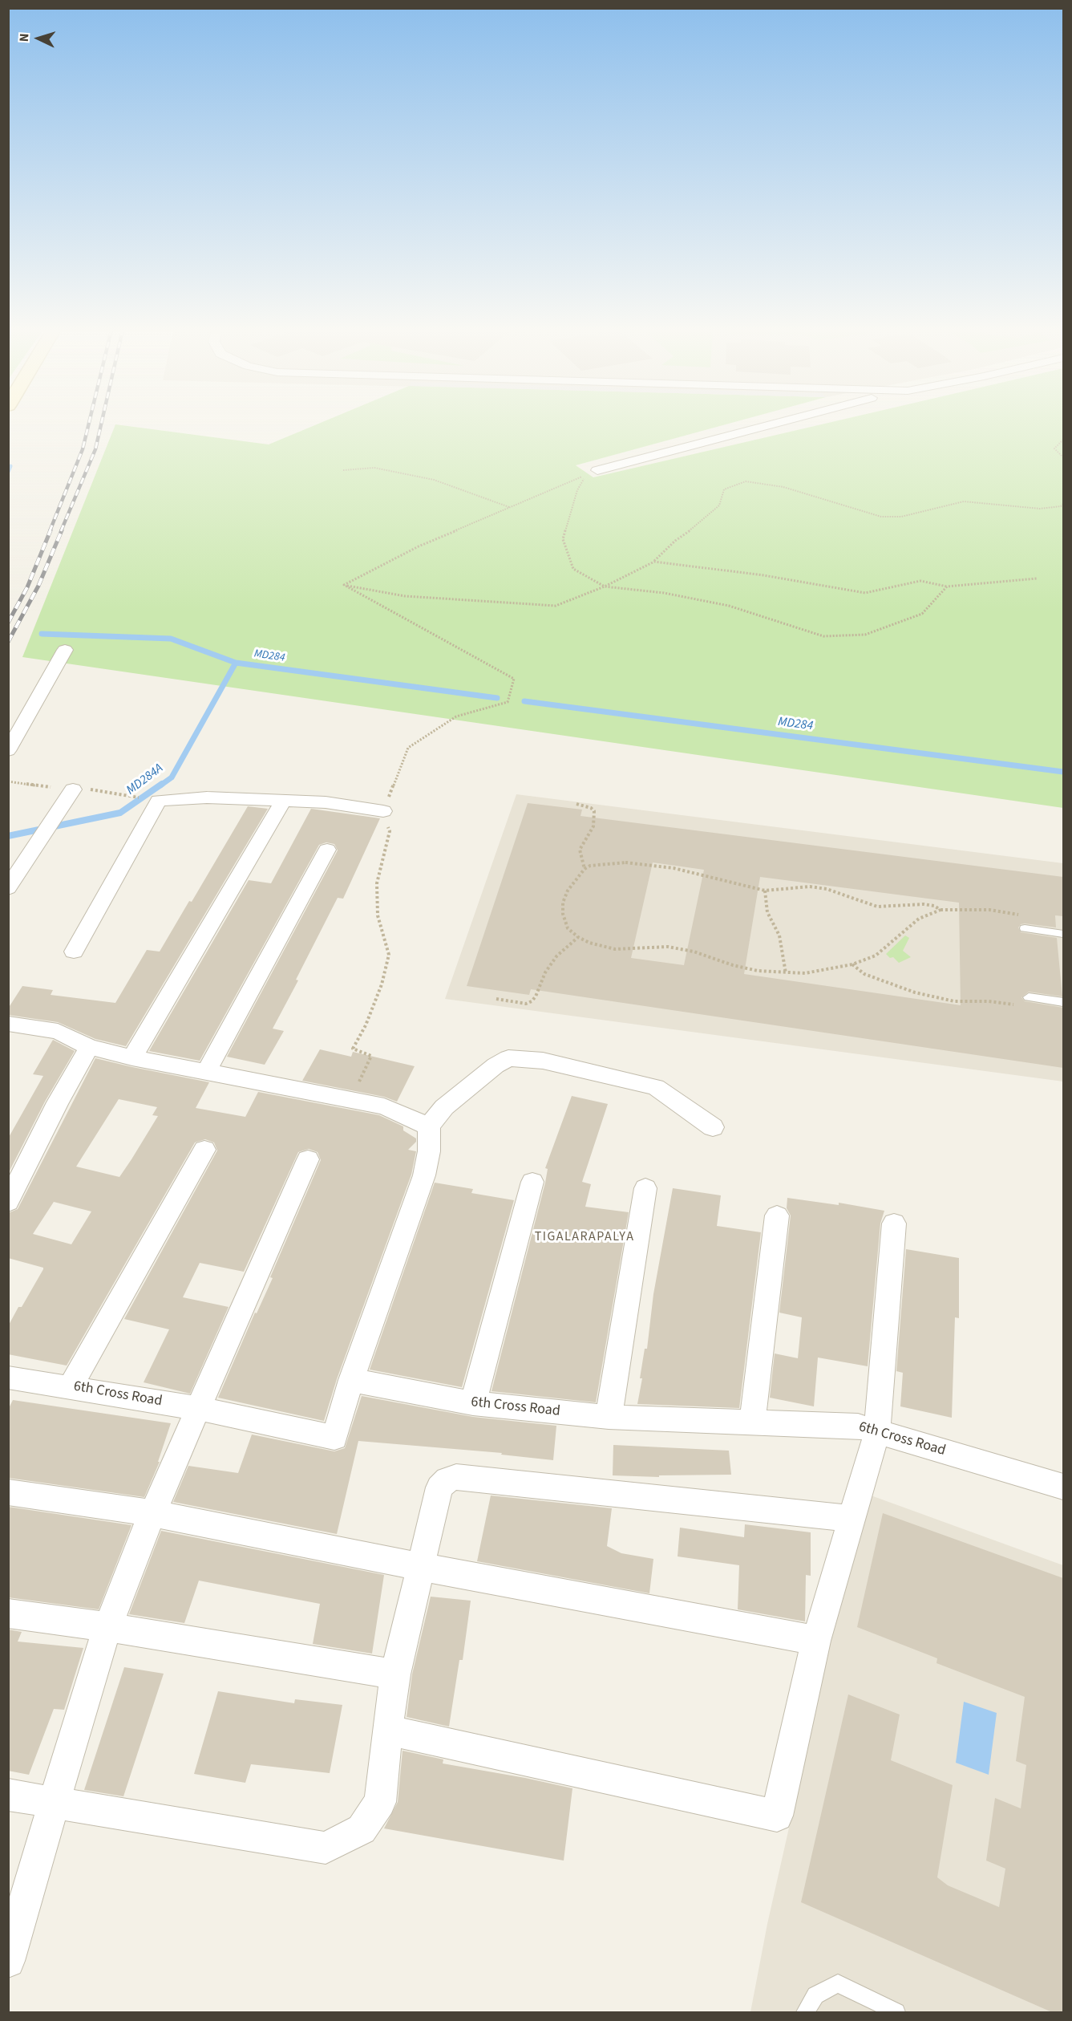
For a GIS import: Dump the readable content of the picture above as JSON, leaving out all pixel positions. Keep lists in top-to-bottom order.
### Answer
{
  "streets": {
    "street": ["6th Cross Road"]
  },
  "districts": ["TIGALARAPALYA"],
  "water": ["MD284", "MD284A"],
  "north": "left"
}
